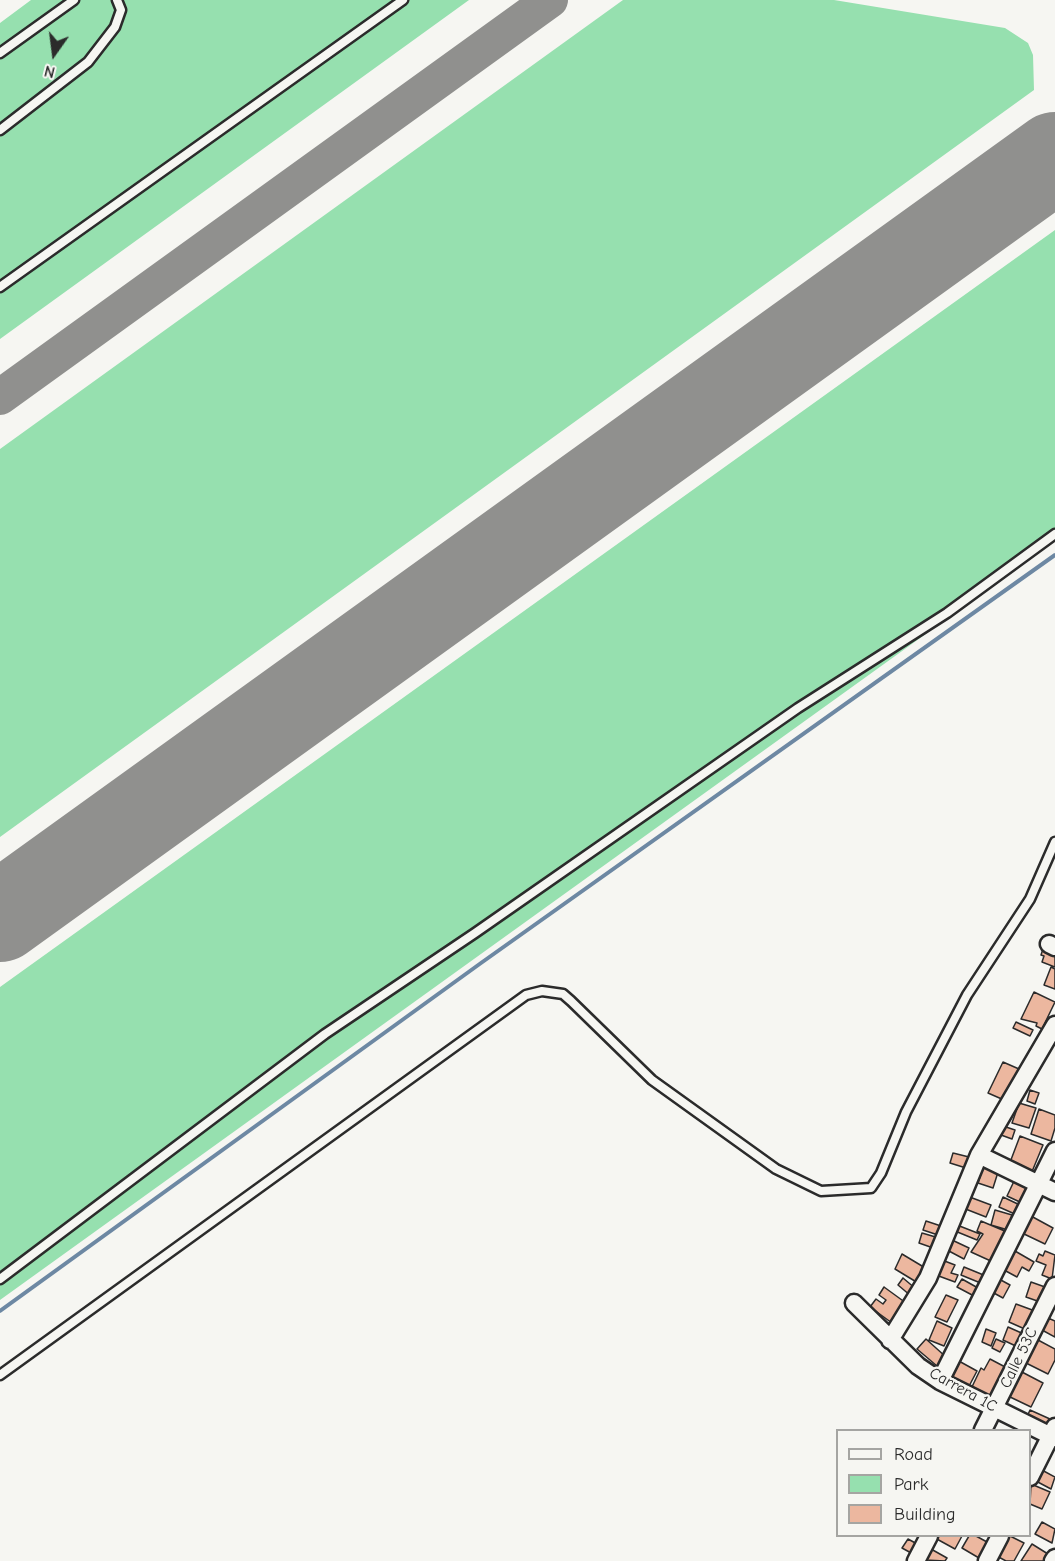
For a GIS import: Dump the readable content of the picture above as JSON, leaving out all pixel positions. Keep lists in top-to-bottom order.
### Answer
{
  "streets": {
    "street": ["Calle 53C", "Carrera 1C"]
  },
  "crossings": [
    ["Calle 53C", "Carrera 1C"]
  ],
  "legend": ["Road", "Park", "Building"],
  "north": "bottom"
}
